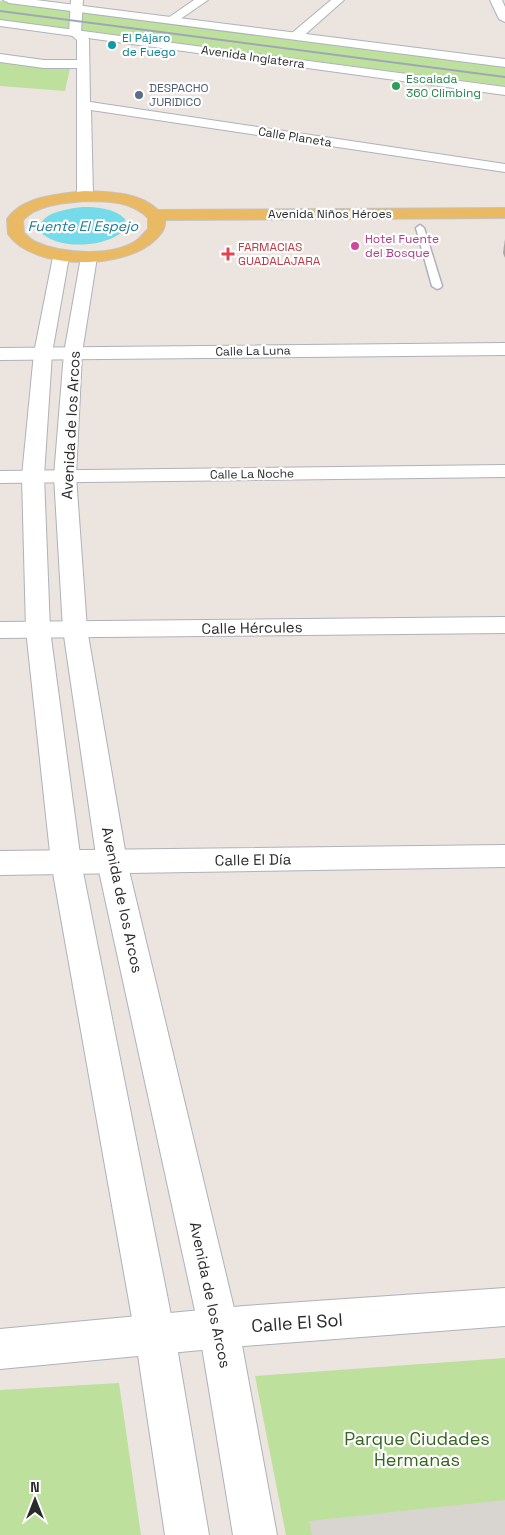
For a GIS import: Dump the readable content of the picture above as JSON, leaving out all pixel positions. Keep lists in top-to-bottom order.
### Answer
{
  "streets": {
    "main road": ["Avenida Niños Héroes"],
    "street": [
      "Avenida Inglaterra",
      "Calle Planeta",
      "Calle La Luna",
      "Avenida de los Arcos",
      "Calle La Noche",
      "Calle Hércules",
      "Calle El Día",
      "Calle El Sol"
    ]
  },
  "crossings": [
    ["Calle La Luna", "Avenida de los Arcos"],
    ["Avenida de los Arcos", "Calle La Noche"],
    ["Avenida de los Arcos", "Calle Hércules"],
    ["Avenida de los Arcos", "Calle El Día"],
    ["Avenida de los Arcos", "Calle El Sol"]
  ],
  "water": ["Fuente El Espejo"],
  "parks": ["Parque Ciudades Hermanas"],
  "places": {
    "other": [
      "El Pájaro de Fuego",
      "Escalada 360 Climbing",
      "DESPACHO JURIDICO",
      "Hotel Fuente del Bosque"
    ],
    "health": ["FARMACIAS GUADALAJARA"]
  },
  "north": "top"
}
